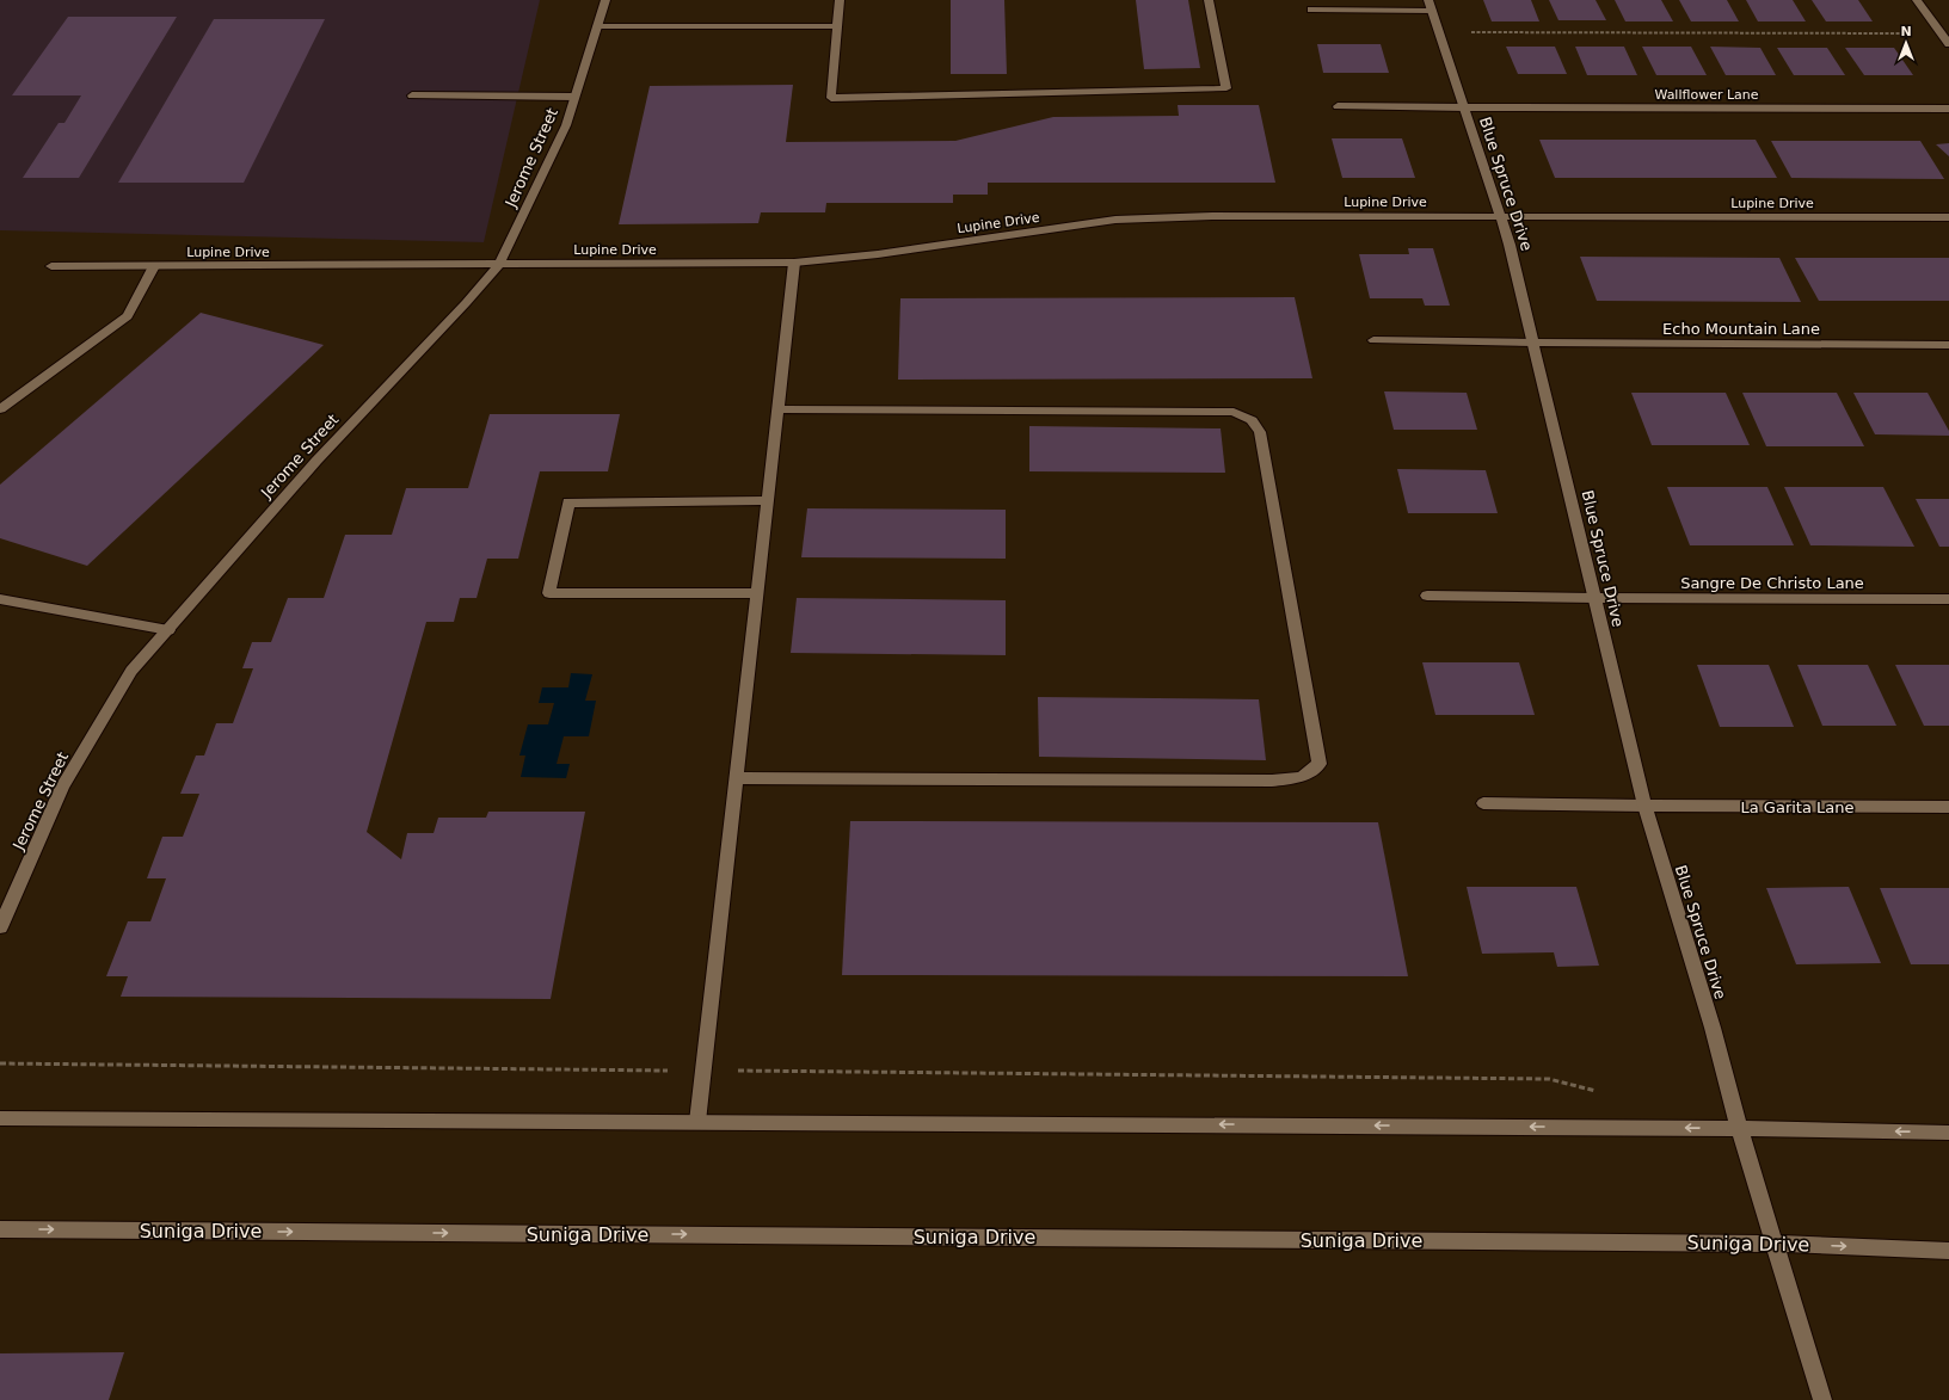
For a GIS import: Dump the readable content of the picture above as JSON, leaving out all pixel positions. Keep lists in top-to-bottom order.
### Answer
{
  "streets": {
    "street": [
      "Wallflower Lane",
      "Jerome Street",
      "Blue Spruce Drive",
      "Lupine Drive",
      "Echo Mountain Lane",
      "Sangre De Christo Lane",
      "La Garita Lane",
      "Suniga Drive"
    ]
  },
  "crossings": [
    ["Wallflower Lane", "Blue Spruce Drive"],
    ["Jerome Street", "Lupine Drive"],
    ["Blue Spruce Drive", "Lupine Drive"],
    ["Blue Spruce Drive", "Echo Mountain Lane"],
    ["Blue Spruce Drive", "Sangre De Christo Lane"],
    ["Blue Spruce Drive", "La Garita Lane"],
    ["Blue Spruce Drive", "Suniga Drive"]
  ],
  "north": "top"
}
